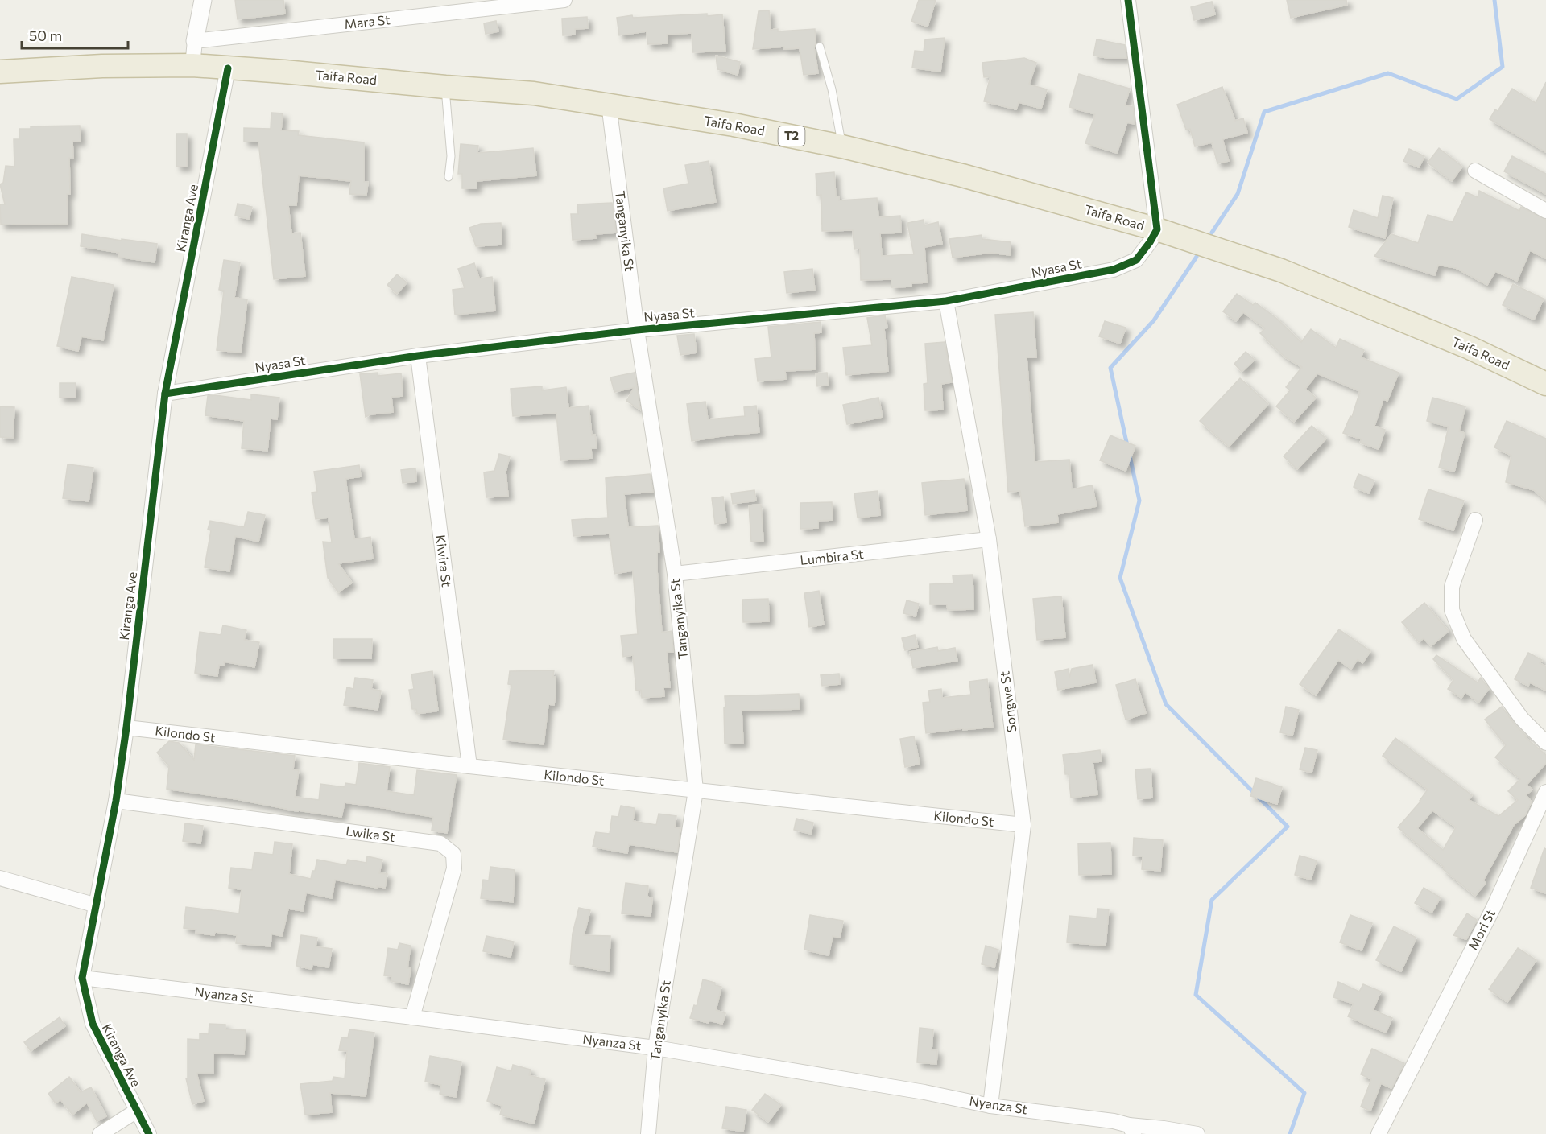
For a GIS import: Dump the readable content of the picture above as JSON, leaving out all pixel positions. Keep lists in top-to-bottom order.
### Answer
{
  "streets": {
    "highway": ["Taifa Road", "T2"],
    "street": [
      "Mara St",
      "Kiranga Ave",
      "Tanganyika St",
      "Nyasa St",
      "Lumbira St",
      "Kiwira St",
      "Songwe St",
      "Kilondo St",
      "Lwika St",
      "Mori St",
      "Nyanza St"
    ]
  },
  "crossings": [
    ["Taifa Road", "Kiranga Ave"],
    ["Taifa Road", "Tanganyika St"],
    ["Taifa Road", "Nyasa St"],
    ["Kiranga Ave", "Nyasa St"],
    ["Kiranga Ave", "Kilondo St"],
    ["Kiranga Ave", "Lwika St"],
    ["Kiranga Ave", "Nyanza St"],
    ["Tanganyika St", "Nyasa St"],
    ["Tanganyika St", "Lumbira St"],
    ["Tanganyika St", "Kilondo St"],
    ["Tanganyika St", "Nyanza St"],
    ["Nyasa St", "Kiwira St"],
    ["Nyasa St", "Songwe St"],
    ["Lumbira St", "Songwe St"],
    ["Kiwira St", "Kilondo St"],
    ["Songwe St", "Kilondo St"],
    ["Songwe St", "Nyanza St"],
    ["Lwika St", "Nyanza St"]
  ],
  "scale_bar": "50 m"
}
